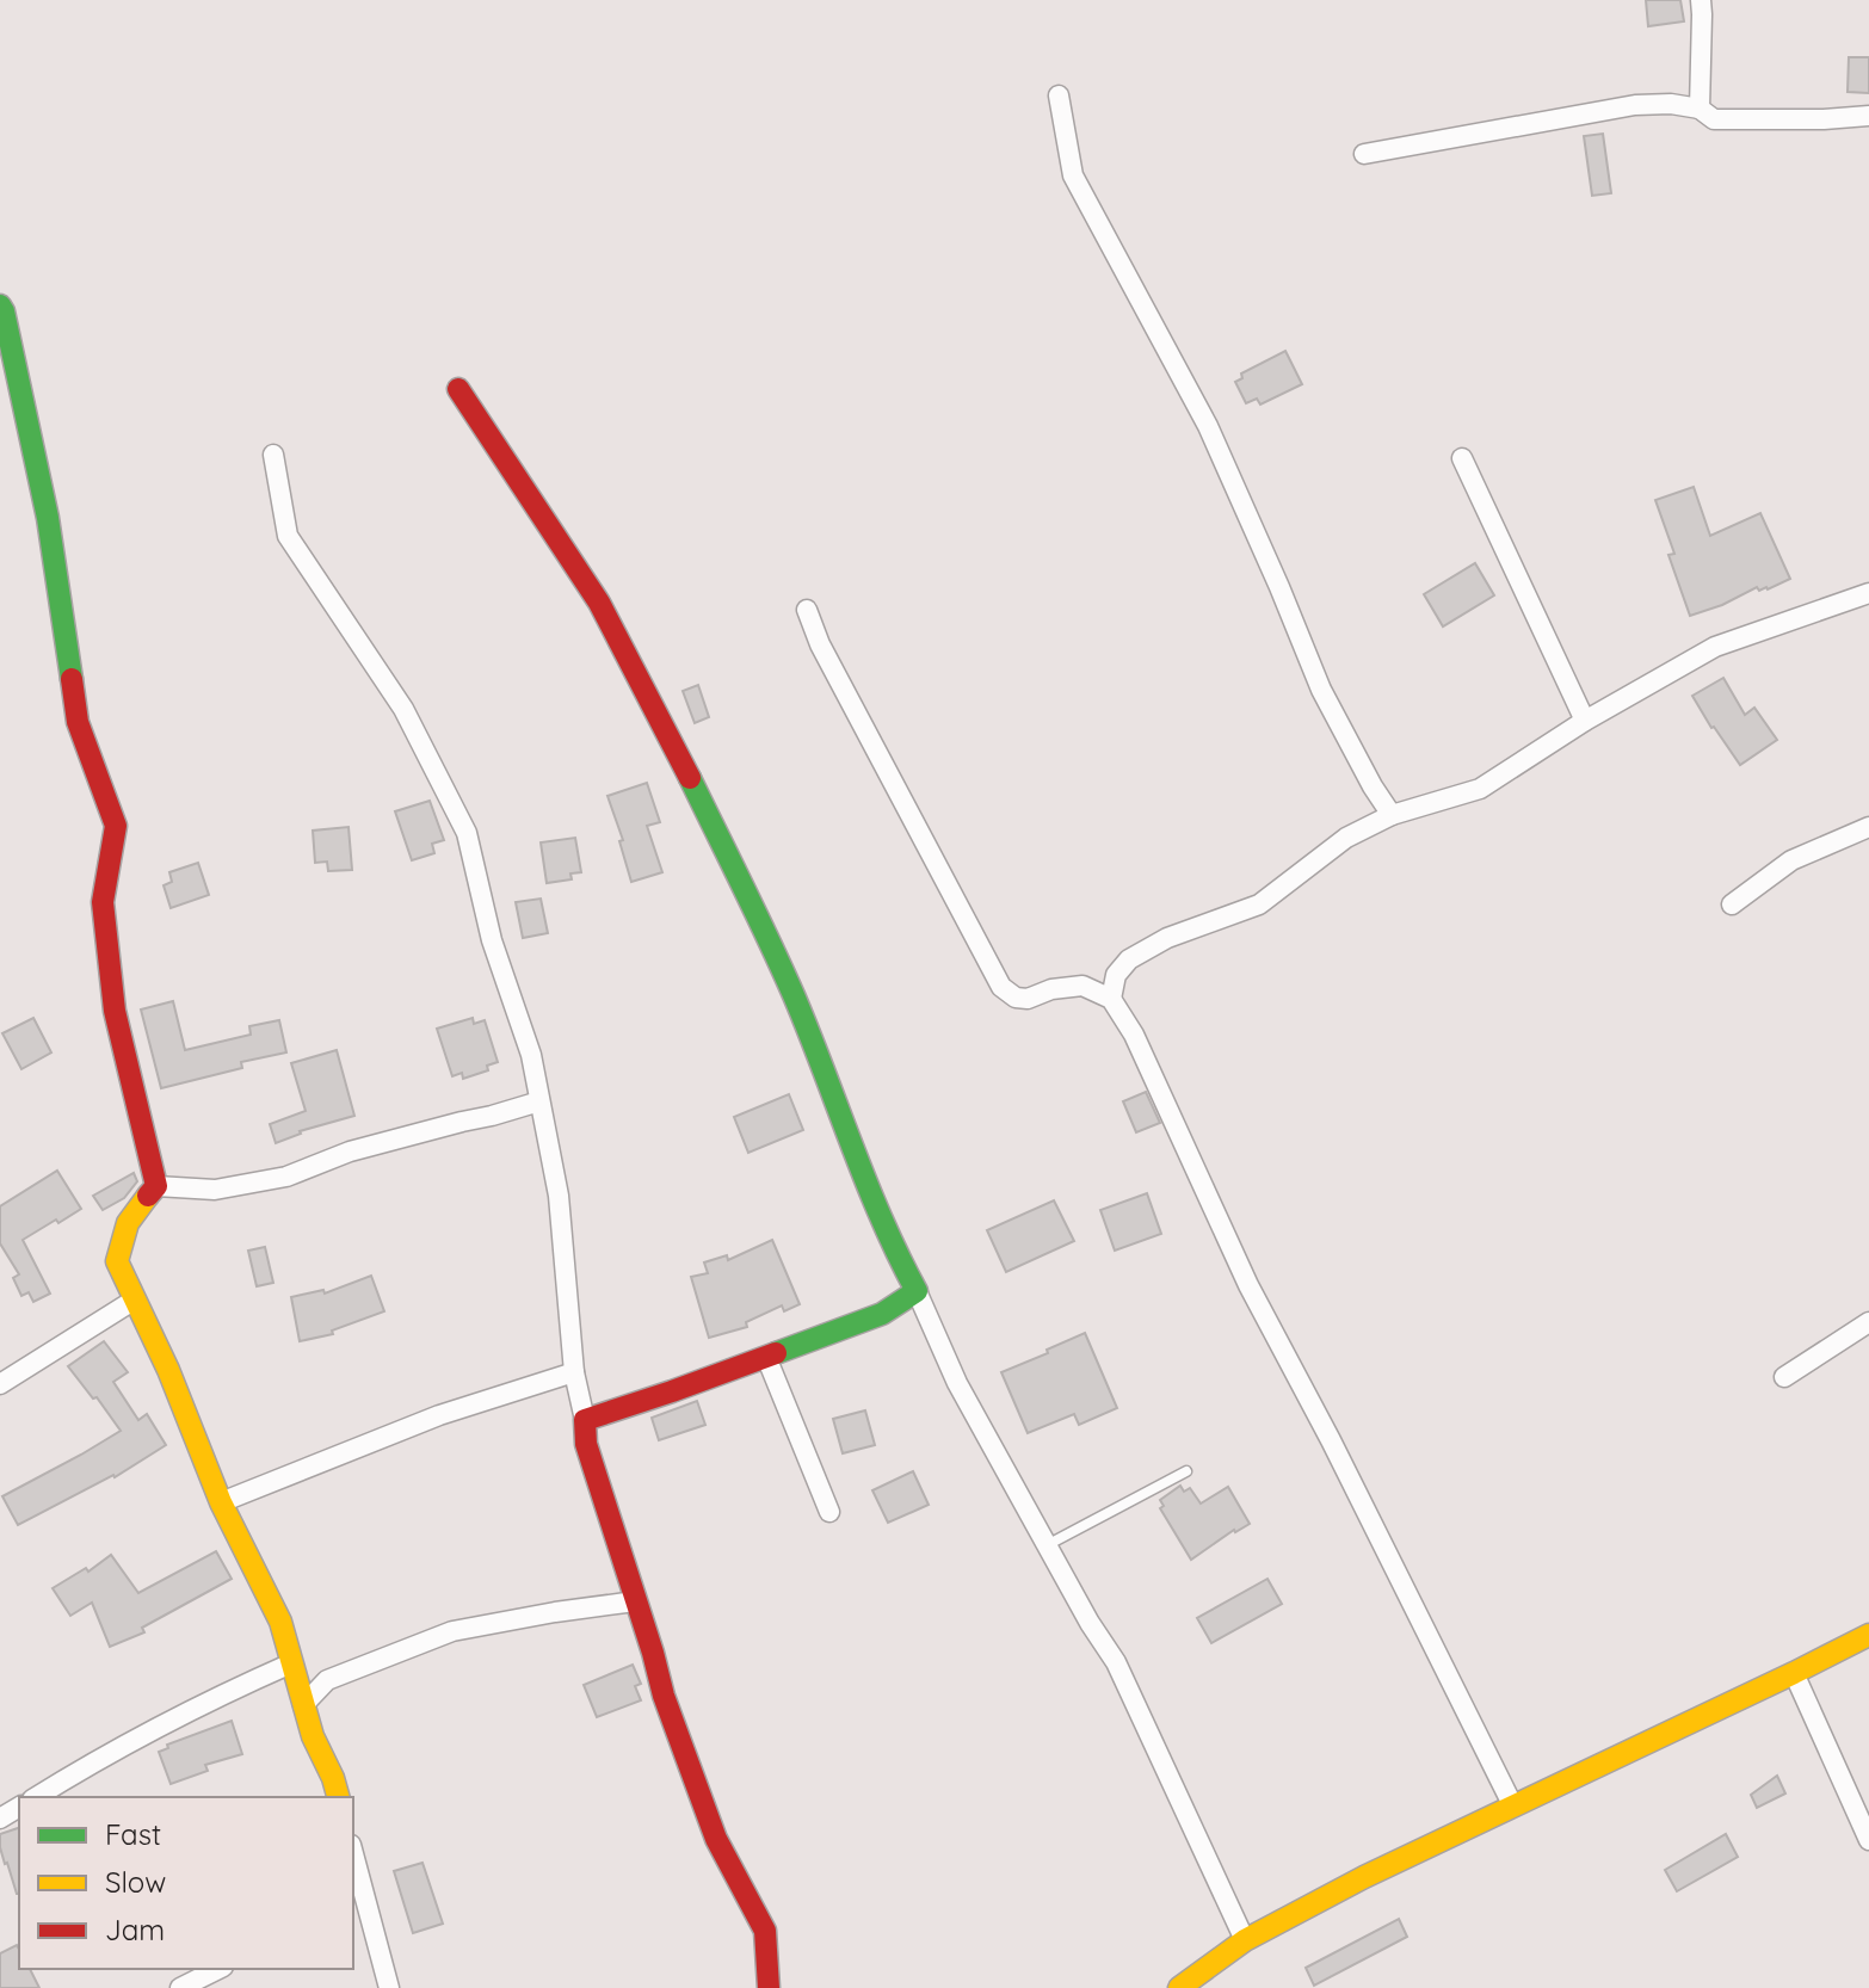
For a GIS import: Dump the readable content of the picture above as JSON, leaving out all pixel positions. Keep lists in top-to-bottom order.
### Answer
{
  "legend": ["Fast", "Slow", "Jam"]
}
